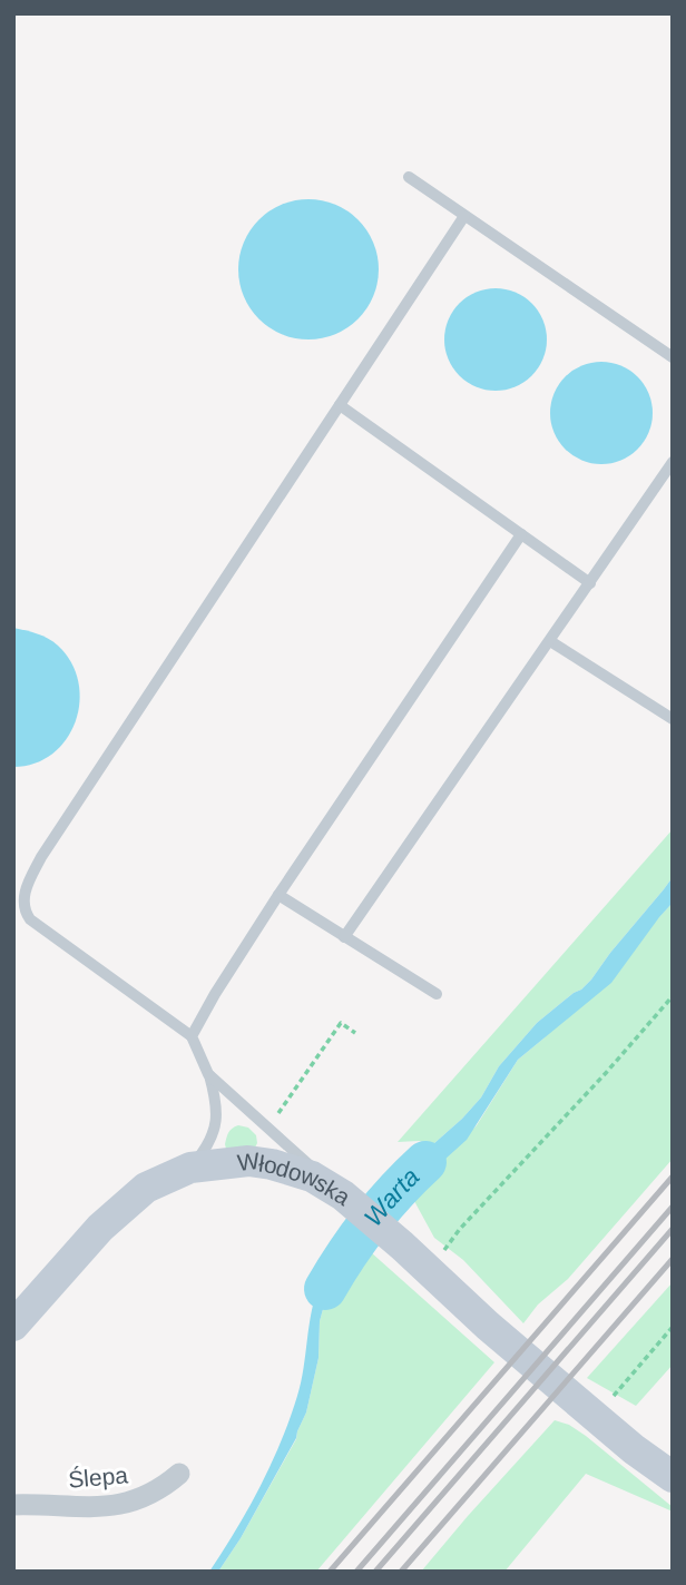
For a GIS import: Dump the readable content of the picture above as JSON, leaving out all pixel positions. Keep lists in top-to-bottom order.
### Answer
{
  "streets": {
    "street": ["Włodowska", "Ślepa"]
  },
  "water": ["Warta"]
}
